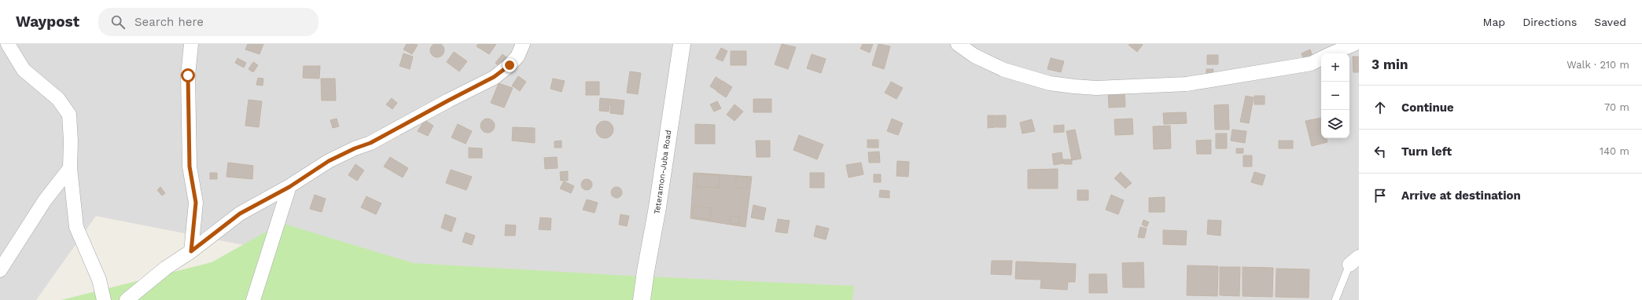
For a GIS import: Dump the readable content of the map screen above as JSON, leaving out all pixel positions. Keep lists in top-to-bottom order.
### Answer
{
  "streets": {
    "street": ["Teteramon-Juba Road"]
  },
  "page": {
    "header": "Waypost",
    "search": "Search here",
    "nav": ["Map", "Directions", "Saved"],
    "heading": ["3 min", "Walk · 210 m"],
    "map_buttons": ["+", "−"],
    "list": [
      ["Continue", "70 m"],
      ["Turn left", "140 m"],
      "Arrive at destination"
    ]
  }
}
